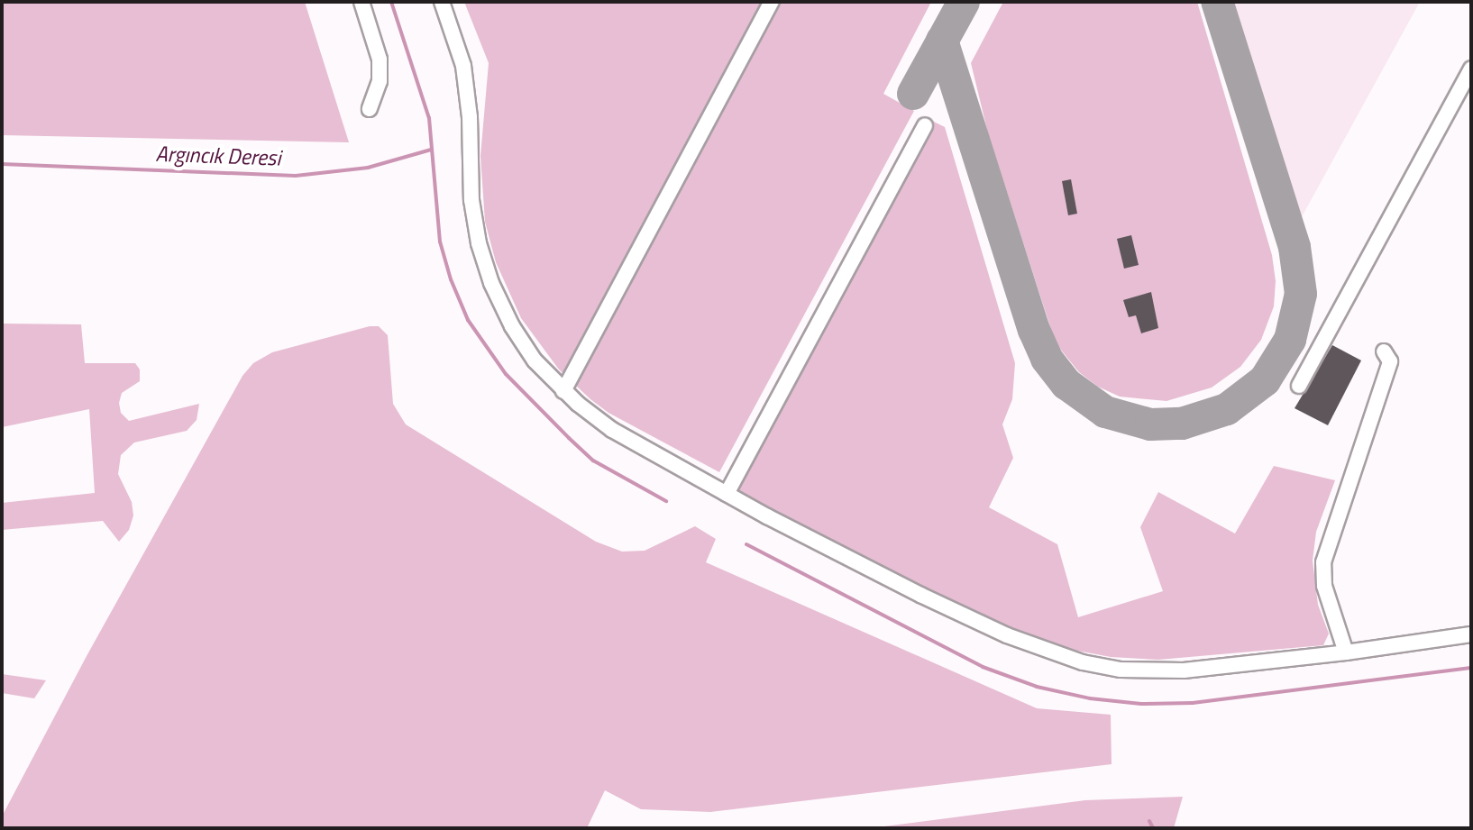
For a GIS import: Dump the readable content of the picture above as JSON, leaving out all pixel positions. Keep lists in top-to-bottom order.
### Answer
{
  "water": ["Argıncık Deresi"]
}
